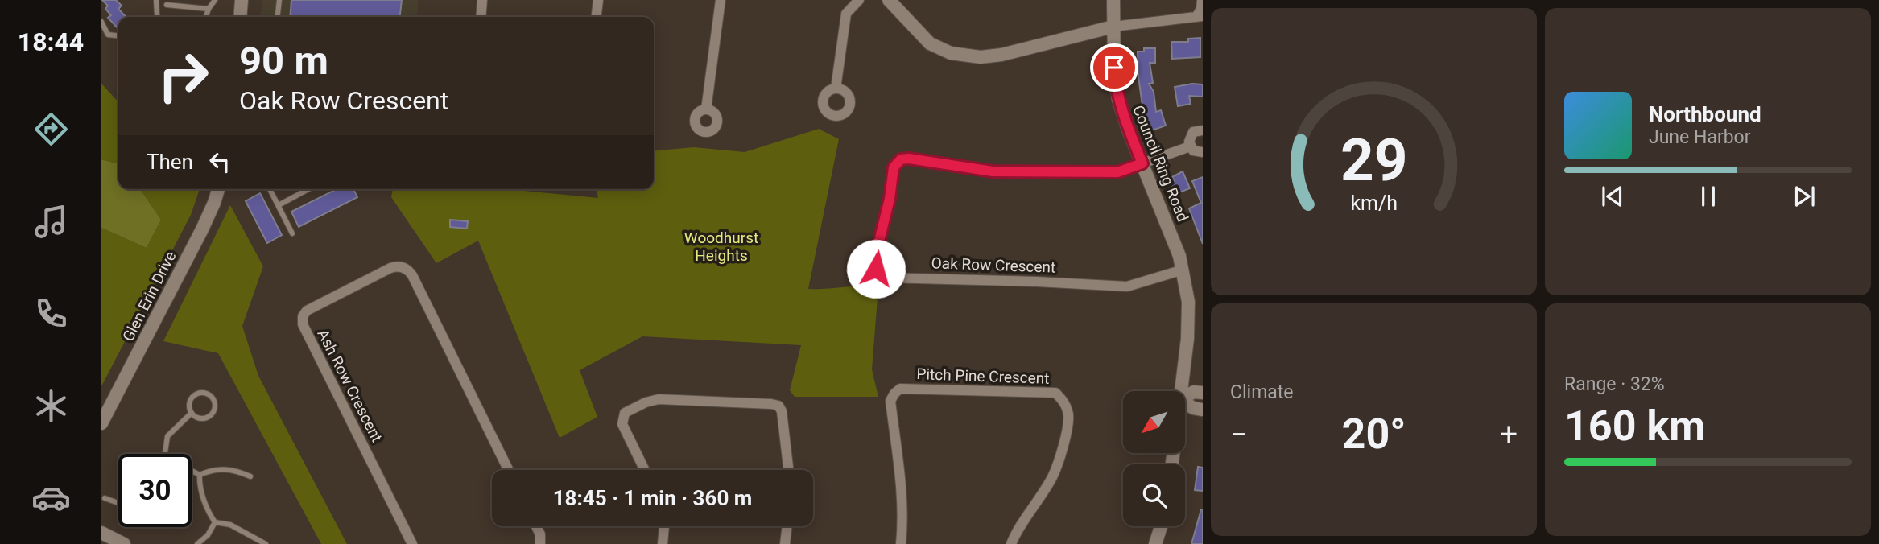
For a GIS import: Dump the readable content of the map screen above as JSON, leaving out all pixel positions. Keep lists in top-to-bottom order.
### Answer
{
  "streets": {
    "street": [
      "Council Ring Road",
      "Oak Row Crescent",
      "Glen Erin Drive",
      "Pitch Pine Crescent",
      "Ash Row Crescent"
    ]
  },
  "crossings": [
    ["Council Ring Road", "Oak Row Crescent"]
  ],
  "parks": ["Woodhurst Heights"],
  "north": "bottom left",
  "page": {
    "tabs": "18:44",
    "turn": ["90 m", "Oak Row Crescent"],
    "song": ["Northbound", "June Harbor"],
    "then": "Then",
    "tile": [
      "Climate",
      ["Range · 32%", "160 km"]
    ],
    "heat": ["−", "20°", "+"],
    "limit": "30",
    "trip": "18:45 · 1 min · 360 m",
    "gauge": ["29", "km/h"]
  }
}
